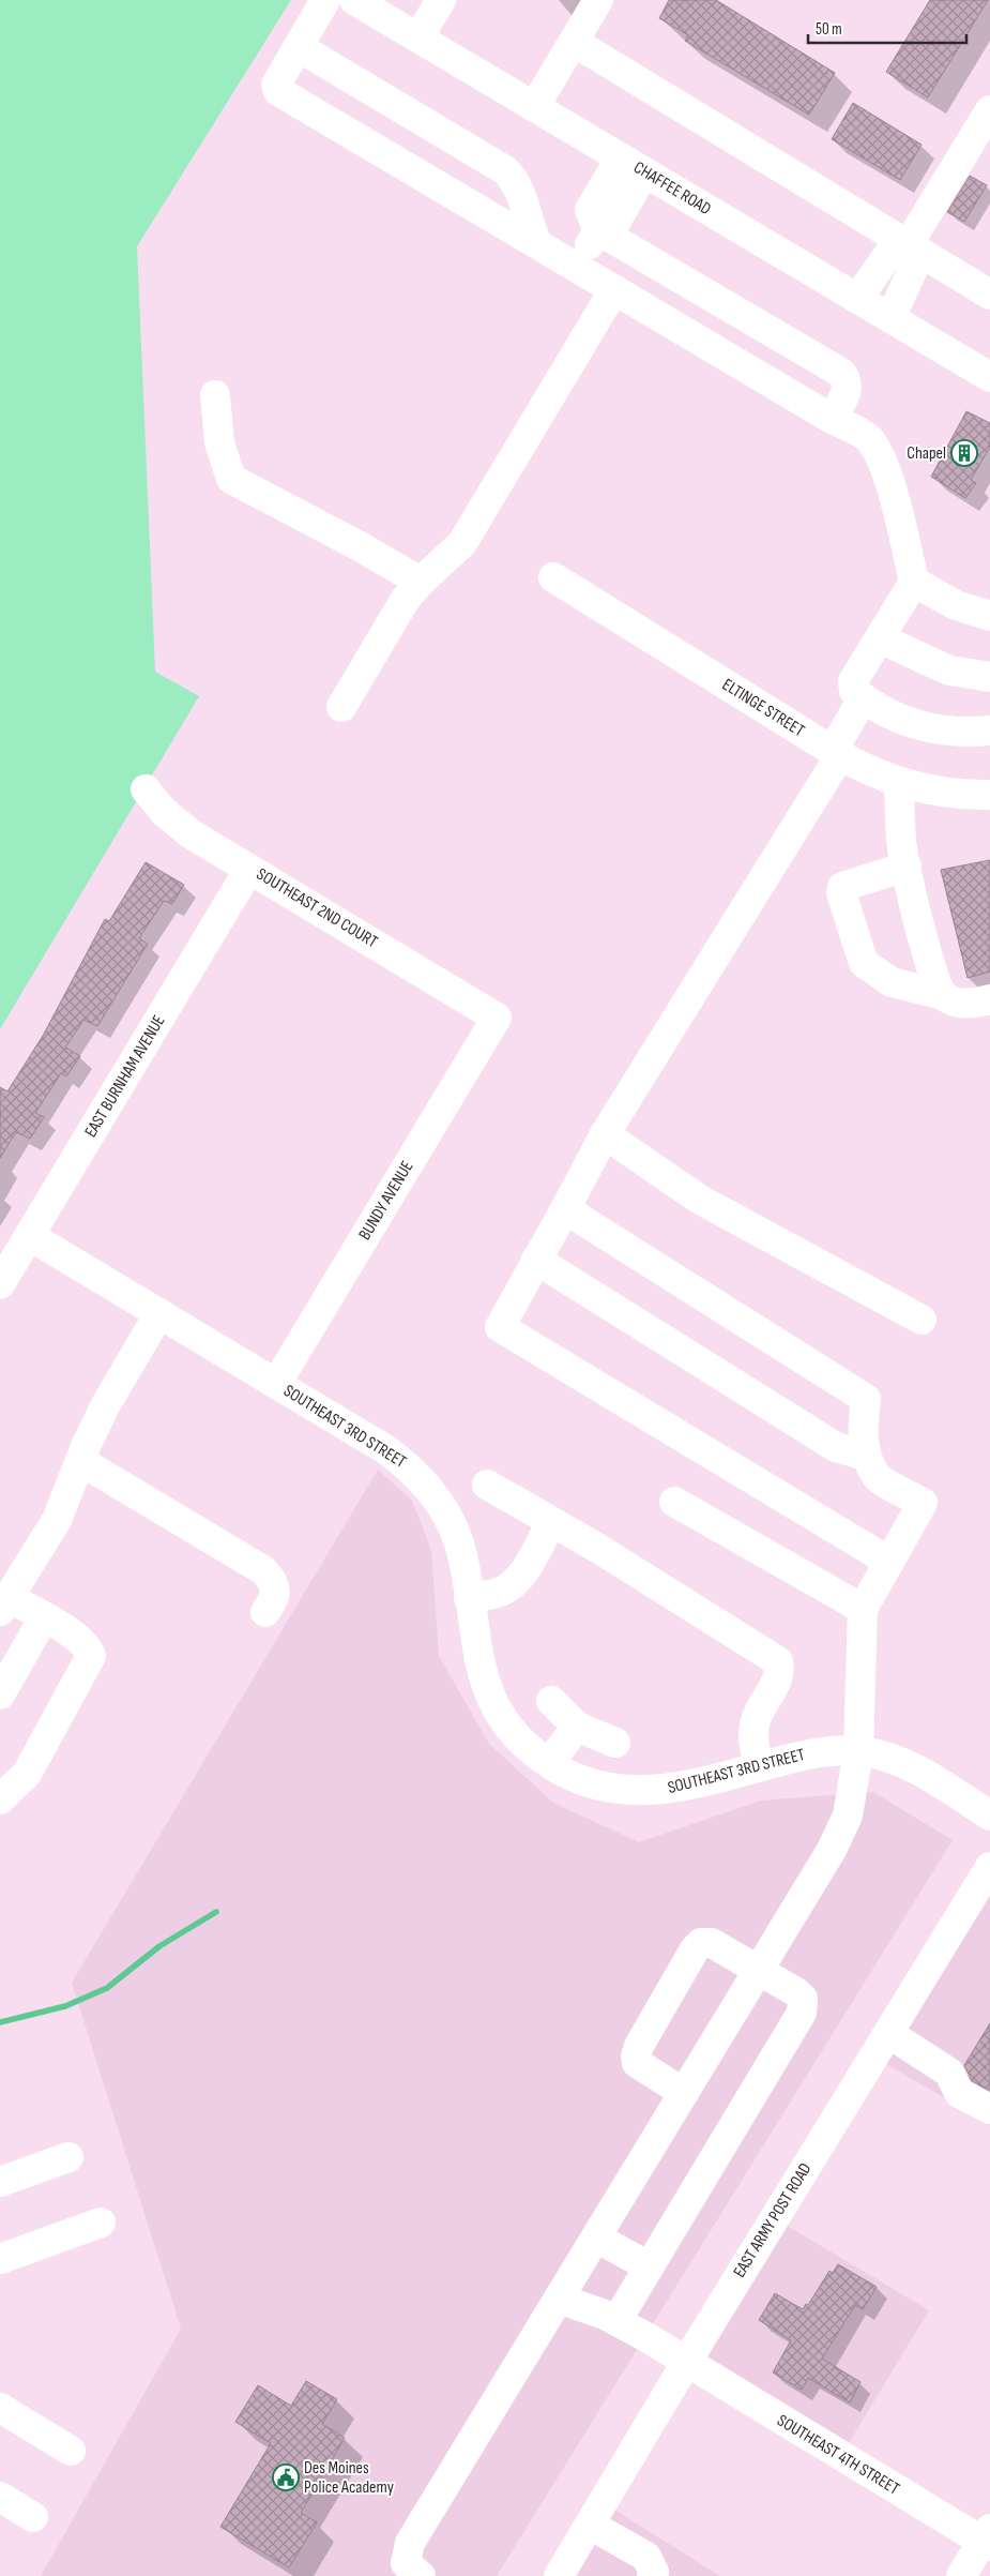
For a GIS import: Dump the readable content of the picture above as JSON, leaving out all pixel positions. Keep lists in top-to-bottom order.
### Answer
{
  "streets": {
    "street": [
      "CHAFFEE ROAD",
      "ELTINGE STREET",
      "SOUTHEAST 2ND COURT",
      "EAST BURNHAM AVENUE",
      "BUNDY AVENUE",
      "SOUTHEAST 3RD STREET",
      "EAST ARMY POST ROAD",
      "SOUTHEAST 4TH STREET"
    ]
  },
  "crossings": [
    ["SOUTHEAST 2ND COURT", "EAST BURNHAM AVENUE"],
    ["SOUTHEAST 2ND COURT", "BUNDY AVENUE"],
    ["EAST BURNHAM AVENUE", "SOUTHEAST 3RD STREET"],
    ["BUNDY AVENUE", "SOUTHEAST 3RD STREET"],
    ["EAST ARMY POST ROAD", "SOUTHEAST 4TH STREET"]
  ],
  "places": {
    "building": ["Chapel"],
    "public building": ["Des Moines Police Academy"]
  },
  "scale_bar": "50 m"
}
